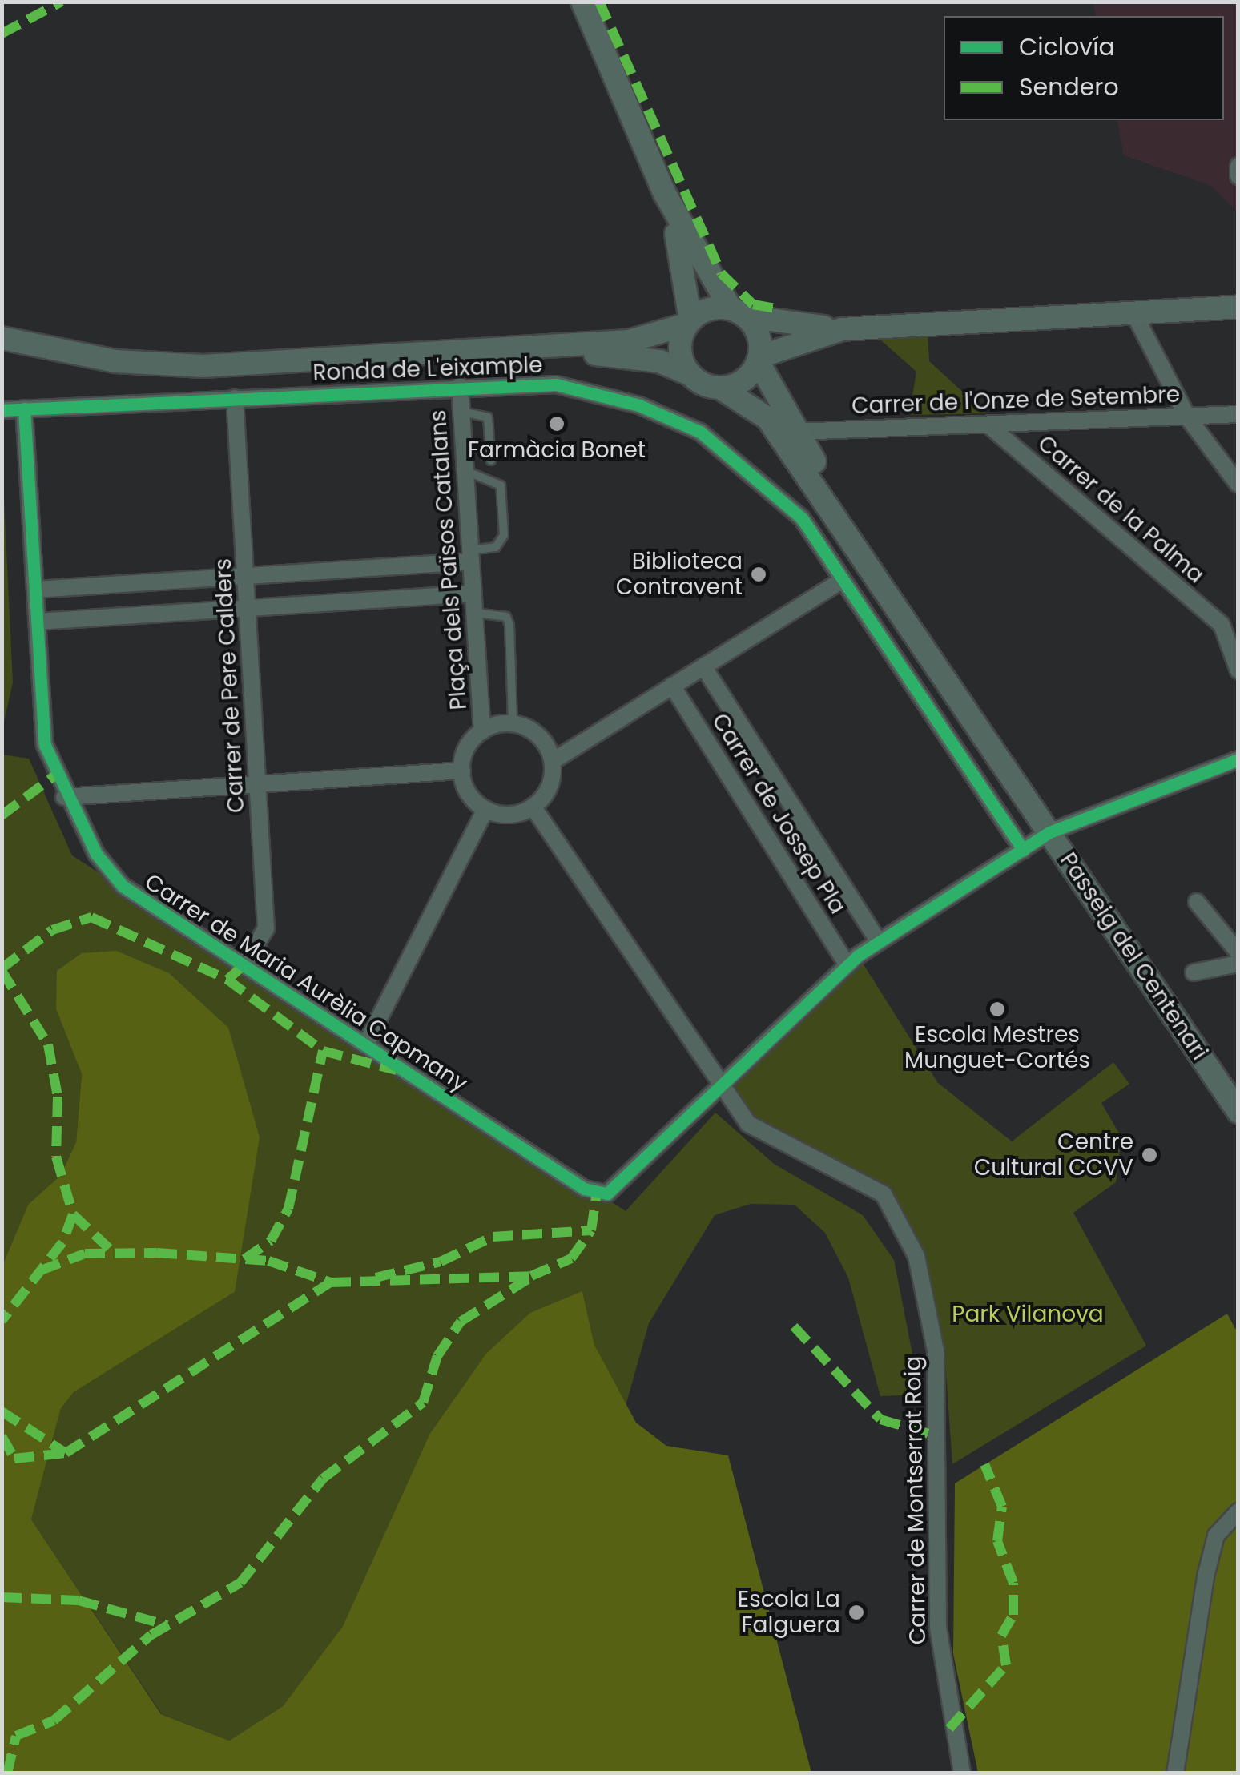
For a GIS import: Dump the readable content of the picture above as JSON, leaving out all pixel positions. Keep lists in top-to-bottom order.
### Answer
{
  "streets": {
    "street": [
      "Ronda de L'eixample",
      "Carrer de l'Onze de Setembre",
      "Carrer de la Palma",
      "Plaça dels Països Catalans",
      "Carrer de Pere Calders",
      "Carrer de Jossep Pla",
      "Passeig del Centenari",
      "Carrer de Maria Aurèlia Capmany",
      "Carrer de Montserrat Roig"
    ]
  },
  "crossings": [
    ["Ronda de L'eixample", "Plaça dels Països Catalans"],
    ["Ronda de L'eixample", "Carrer de Pere Calders"],
    ["Ronda de L'eixample", "Carrer de Maria Aurèlia Capmany"],
    ["Carrer de l'Onze de Setembre", "Carrer de la Palma"],
    ["Carrer de l'Onze de Setembre", "Passeig del Centenari"],
    ["Plaça dels Països Catalans", "Carrer de Montserrat Roig"],
    ["Carrer de Pere Calders", "Carrer de Maria Aurèlia Capmany"],
    ["Carrer de Maria Aurèlia Capmany", "Carrer de Montserrat Roig"]
  ],
  "parks": ["Park Vilanova"],
  "places": [
    "Farmàcia Bonet",
    "Biblioteca Contravent",
    "Escola Mestres Munguet-Cortés",
    "Centre Cultural CCVV",
    "Escola La Falguera"
  ],
  "legend": ["Ciclovía", "Sendero"]
}
